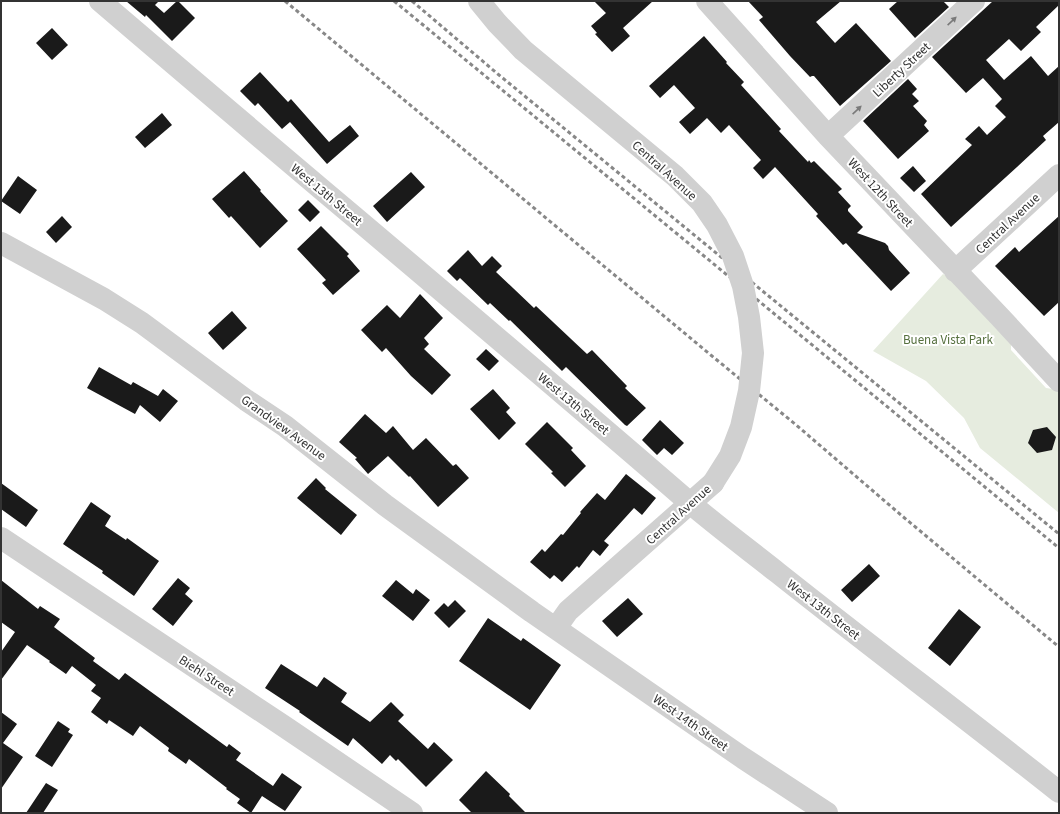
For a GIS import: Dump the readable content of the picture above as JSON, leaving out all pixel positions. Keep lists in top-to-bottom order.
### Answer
{
  "streets": {
    "street": [
      "Liberty Street",
      "Central Avenue",
      "West 12th Street",
      "West 13th Street",
      "Grandview Avenue",
      "Biehl Street",
      "West 14th Street"
    ]
  },
  "crossings": [
    ["Liberty Street", "West 12th Street"],
    ["Central Avenue", "West 12th Street"],
    ["Central Avenue", "West 13th Street"],
    ["Central Avenue", "Grandview Avenue"],
    ["Central Avenue", "West 14th Street"],
    ["Grandview Avenue", "West 14th Street"]
  ],
  "one_way": ["Liberty Street"],
  "parks": ["Buena Vista Park"]
}
